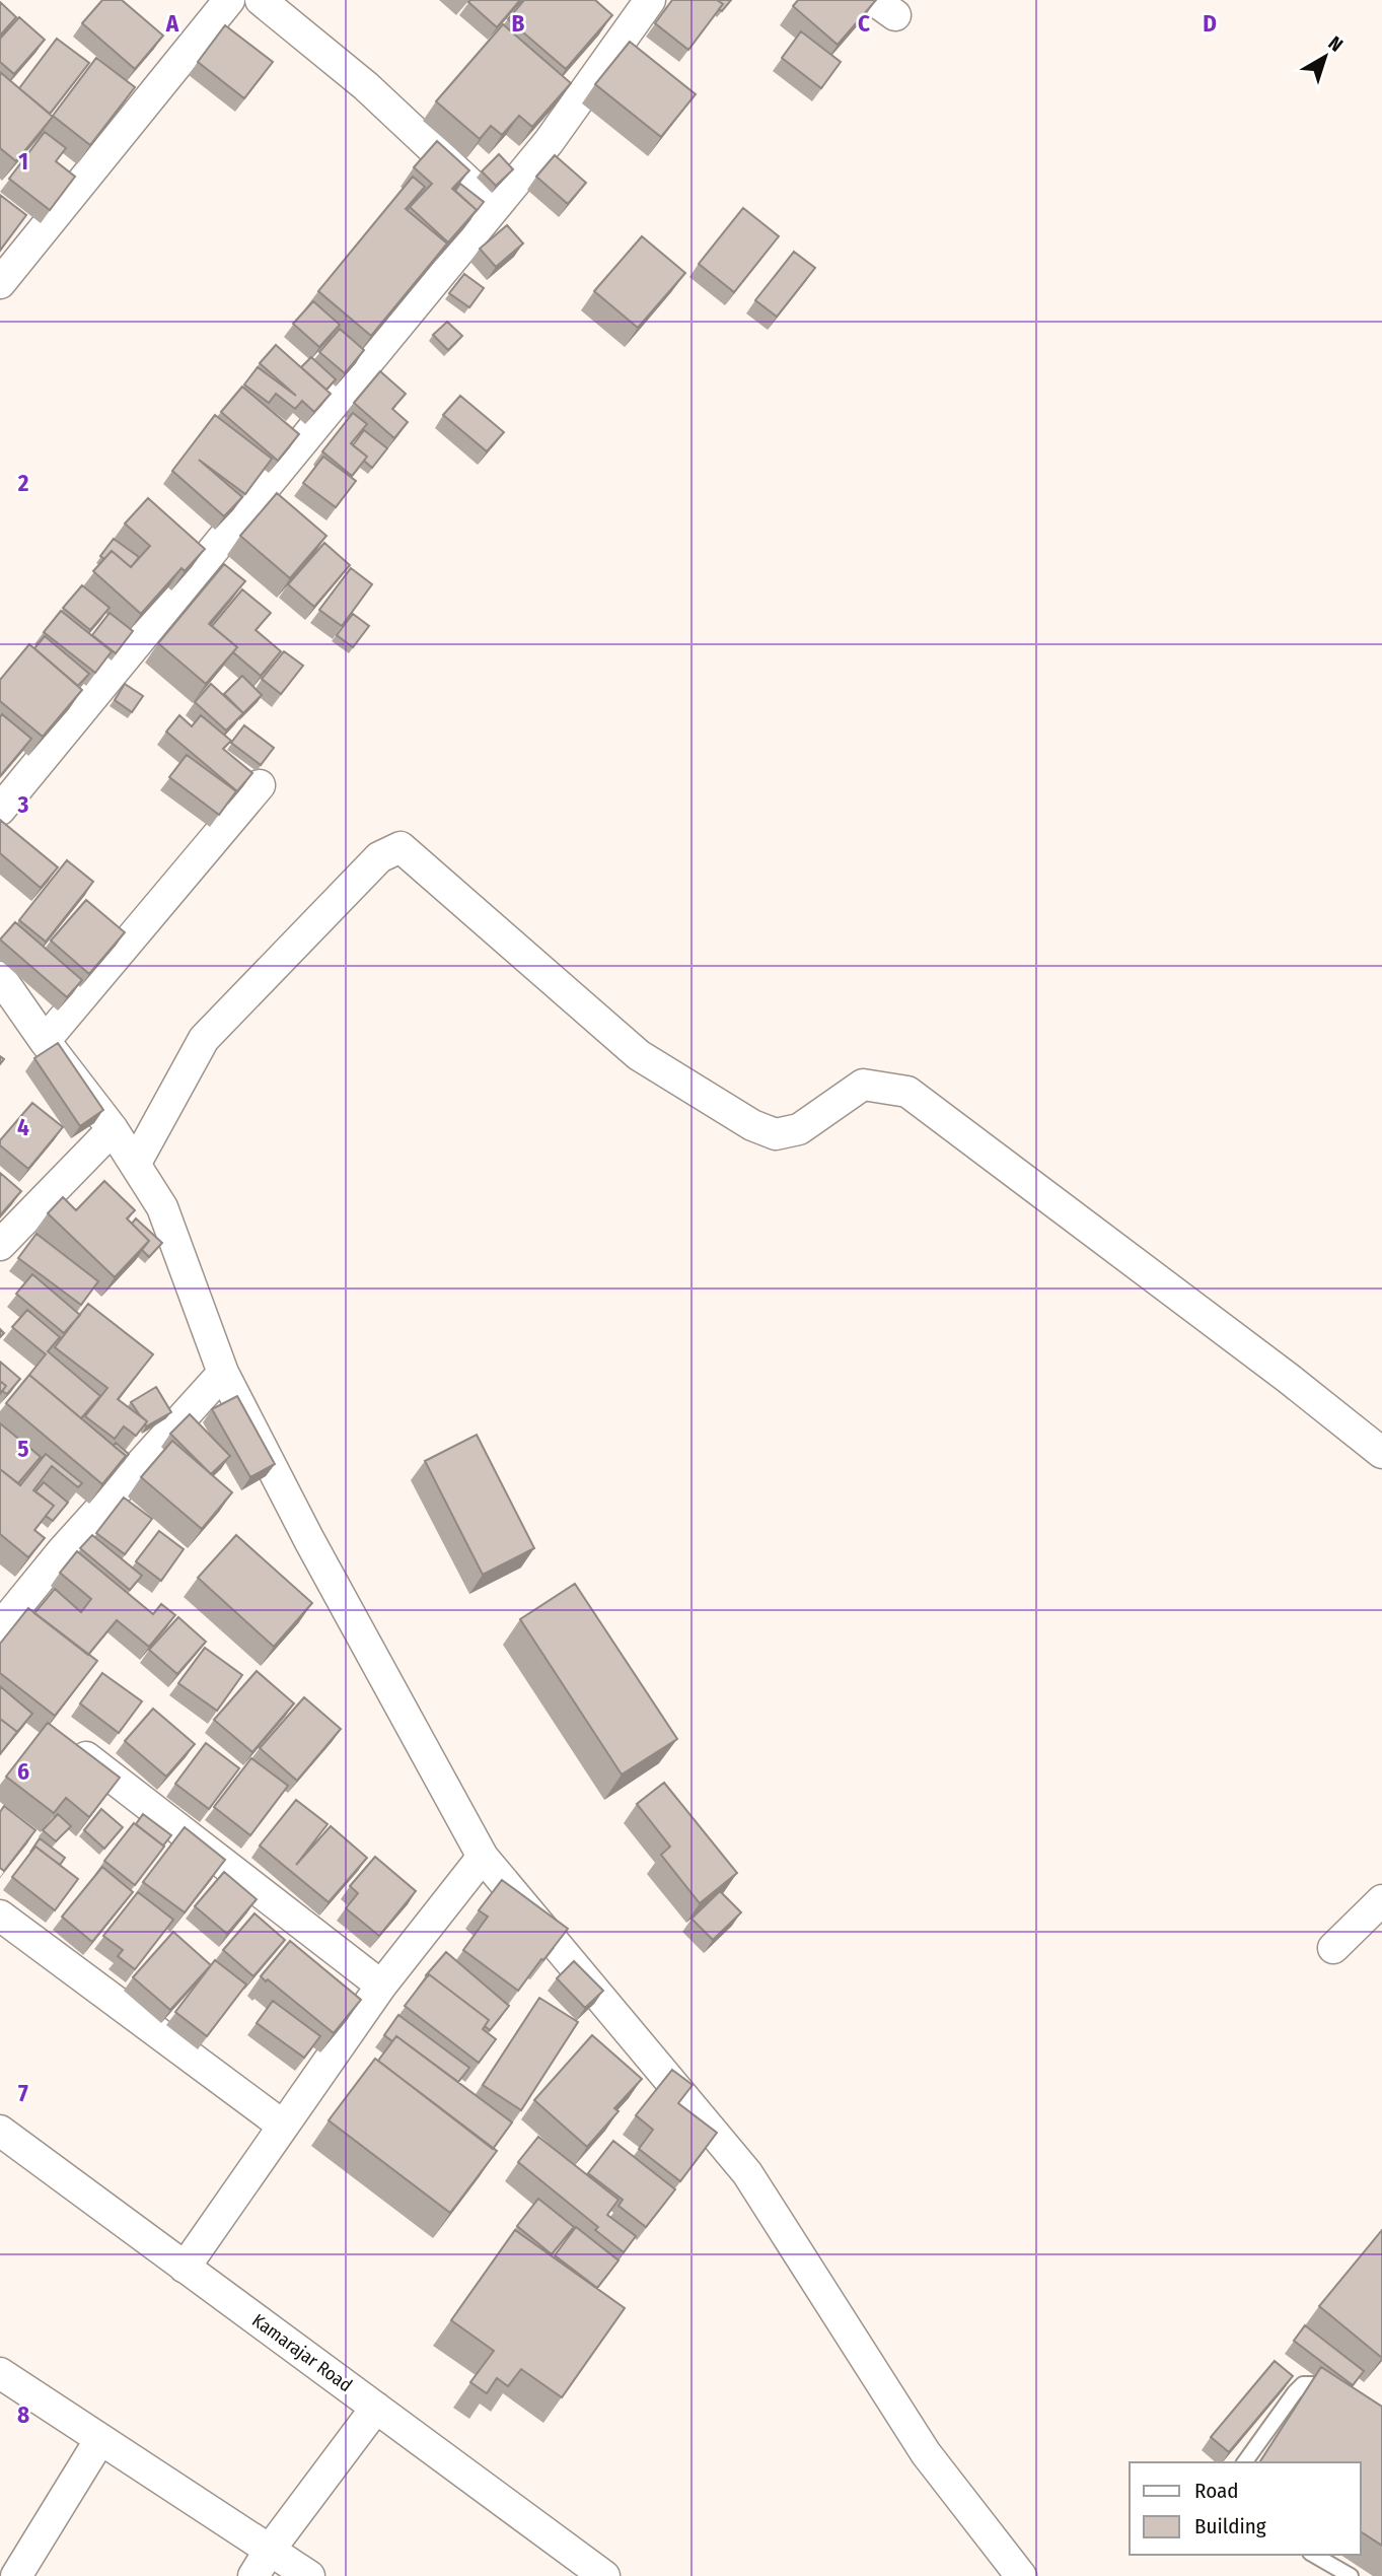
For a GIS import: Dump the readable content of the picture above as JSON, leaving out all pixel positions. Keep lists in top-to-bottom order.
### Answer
{
  "streets": {
    "street": ["Kamarajar Road"]
  },
  "legend": ["Road", "Building"],
  "north": "top right",
  "grid": {
    "columns": [
      "A",
      "B",
      "C",
      "D"
    ],
    "rows": [
      "1",
      "2",
      "3",
      "4",
      "5",
      "6",
      "7",
      "8"
    ]
  }
}
